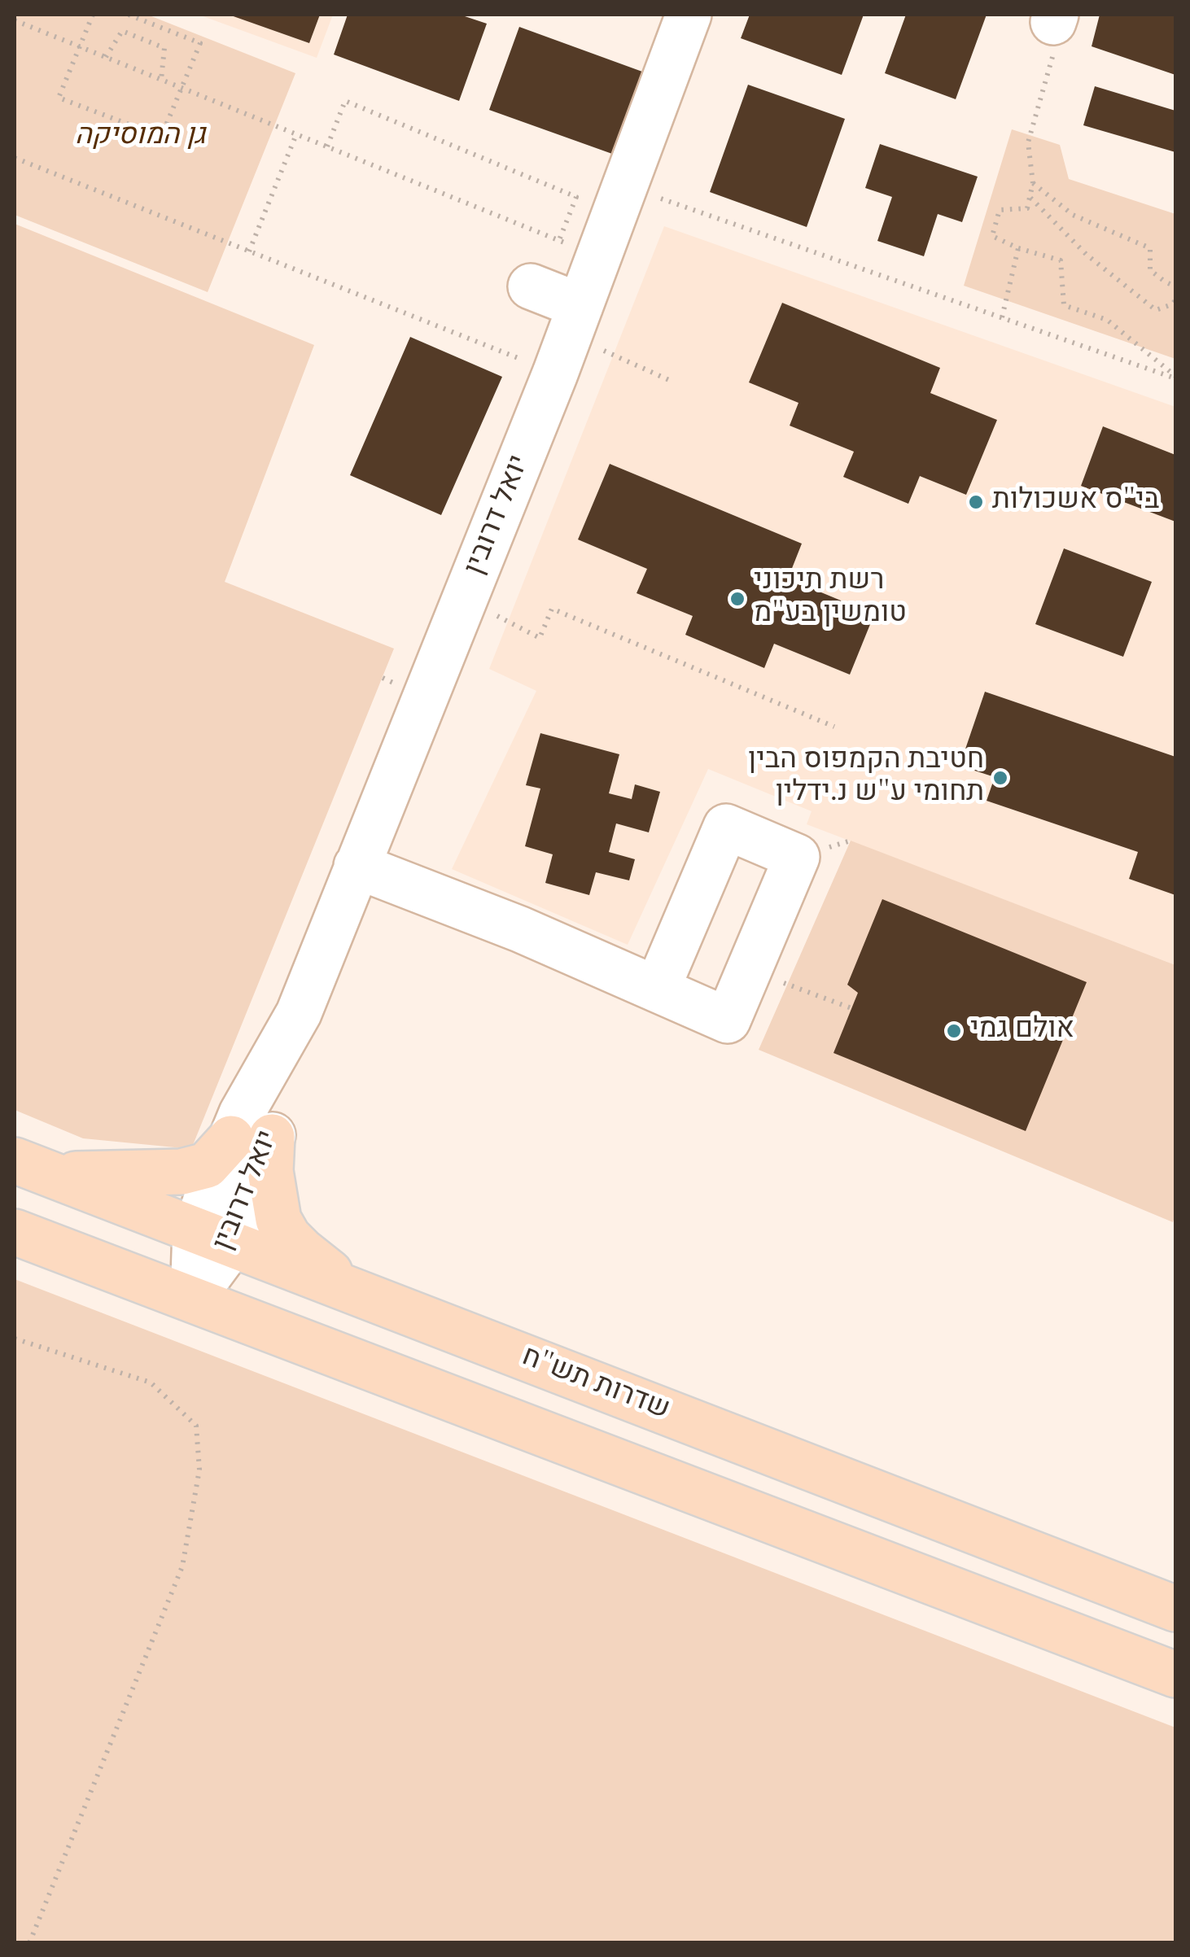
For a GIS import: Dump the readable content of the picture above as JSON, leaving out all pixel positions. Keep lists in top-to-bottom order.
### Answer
{
  "streets": {
    "main road": ["שדרות תש\"ח"],
    "street": ["יואל דרובין"]
  },
  "crossings": [
    ["יואל דרובין", "שדרות תש\"ח"]
  ],
  "parks": ["גן המוסיקה"],
  "places": [
    "בי\"ס אשכולות",
    "רשת תיכוני טומשין בע\"מ",
    "חטיבת הקמפוס הבין תחומי ע\"ש נ.ידלין",
    "אולם גמי"
  ]
}
